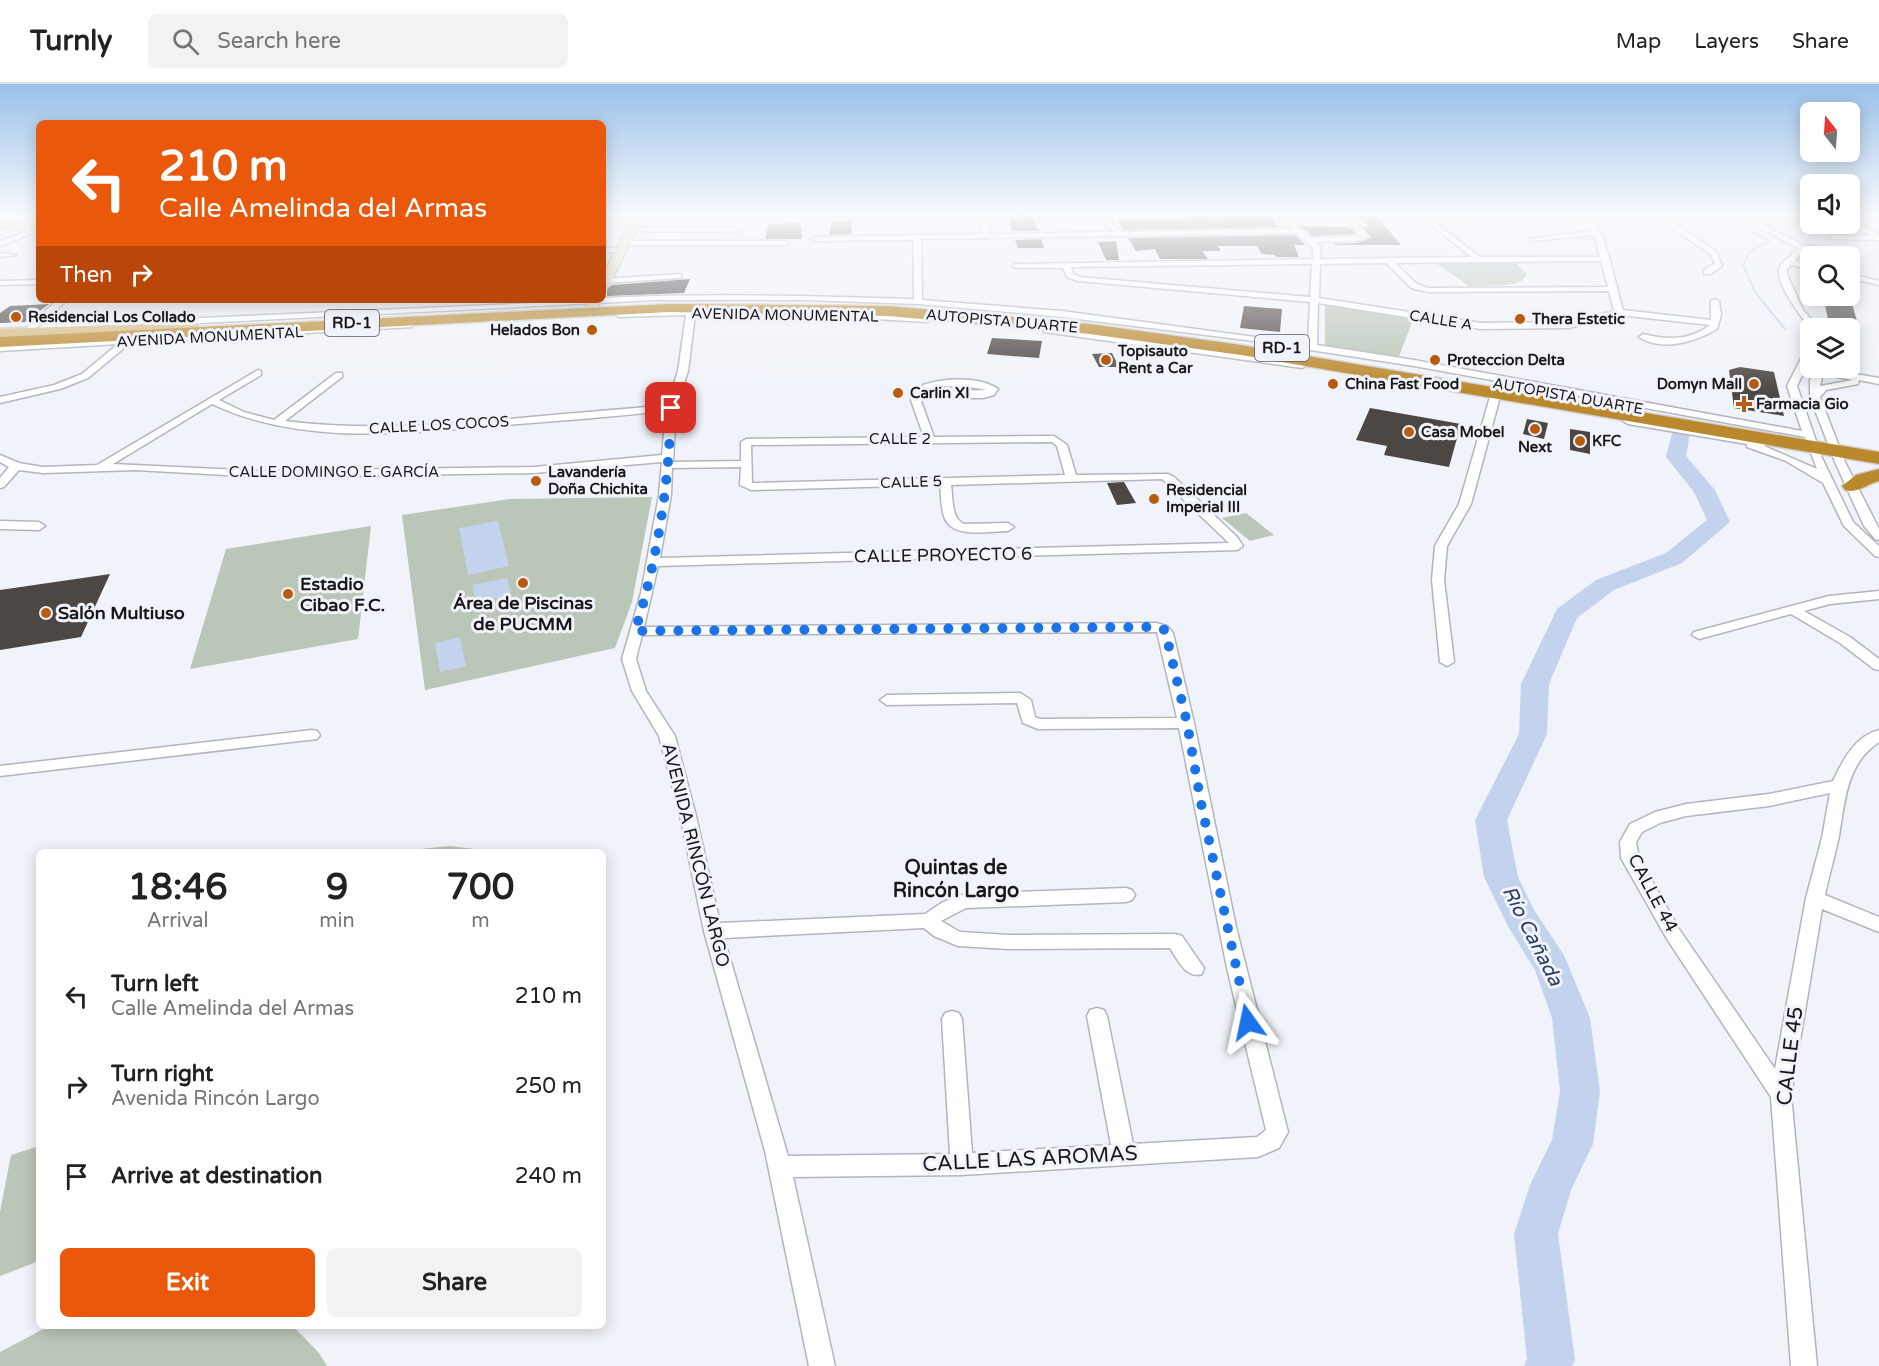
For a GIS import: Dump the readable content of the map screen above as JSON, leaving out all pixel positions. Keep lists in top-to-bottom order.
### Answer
{
  "streets": {
    "highway": ["AUTOPISTA DUARTE", "RD-1"],
    "street": [
      "AVENIDA MONUMENTAL",
      "CALLE A",
      "CALLE LOS COCOS",
      "CALLE 2",
      "CALLE DOMINGO E. GARCÍA",
      "CALLE 5",
      "CALLE PROYECTO 6",
      "AVENIDA RINCÓN LARGO",
      "CALLE 44",
      "CALLE 45",
      "CALLE LAS AROMAS"
    ]
  },
  "crossings": [
    ["AVENIDA MONUMENTAL", "AUTOPISTA DUARTE"],
    ["AVENIDA MONUMENTAL", "AVENIDA RINCÓN LARGO"],
    ["CALLE LOS COCOS", "AVENIDA RINCÓN LARGO"],
    ["CALLE 2", "CALLE DOMINGO E. GARCÍA"],
    ["CALLE 2", "CALLE 5"],
    ["CALLE DOMINGO E. GARCÍA", "CALLE 5"],
    ["CALLE DOMINGO E. GARCÍA", "AVENIDA RINCÓN LARGO"],
    ["CALLE 5", "CALLE PROYECTO 6"],
    ["CALLE PROYECTO 6", "AVENIDA RINCÓN LARGO"],
    ["AVENIDA RINCÓN LARGO", "CALLE LAS AROMAS"],
    ["CALLE 44", "CALLE 45"]
  ],
  "districts": ["Quintas de Rincón Largo"],
  "water": ["Río Cañada"],
  "places": {
    "other": [
      "Residencial Los Collado",
      "Thera Estetic",
      "Helados Bon",
      "Topisauto Rent a Car",
      "Proteccion Delta",
      "China Fast Food",
      "Domyn Mall",
      "Carlin XI",
      "Next",
      "Casa Mobel",
      "KFC",
      "Lavandería Doña Chichita",
      "Residencial Imperial III",
      "Área de Piscinas de PUCMM",
      "Estadio Cibao F.C.",
      "Salón Multiuso"
    ],
    "health": ["Farmacia Gio"]
  },
  "north": "top",
  "page": {
    "header": "Turnly",
    "search": "Search here",
    "nav": ["Map", "Layers", "Share"],
    "turn": ["210 m", "Calle Amelinda del Armas"],
    "then": "Then",
    "eta": [
      "18:46",
      "Arrival",
      "9",
      "min",
      "700",
      "m"
    ],
    "list": [
      {
        "name": "Turn left",
        "note": "Calle Amelinda del Armas",
        "value": "210 m"
      },
      {
        "name": "Turn right",
        "note": "Avenida Rincón Largo",
        "value": "250 m"
      },
      {
        "name": "Arrive at destination",
        "value": "240 m"
      }
    ],
    "buttons": ["Exit", "Share"]
  }
}
